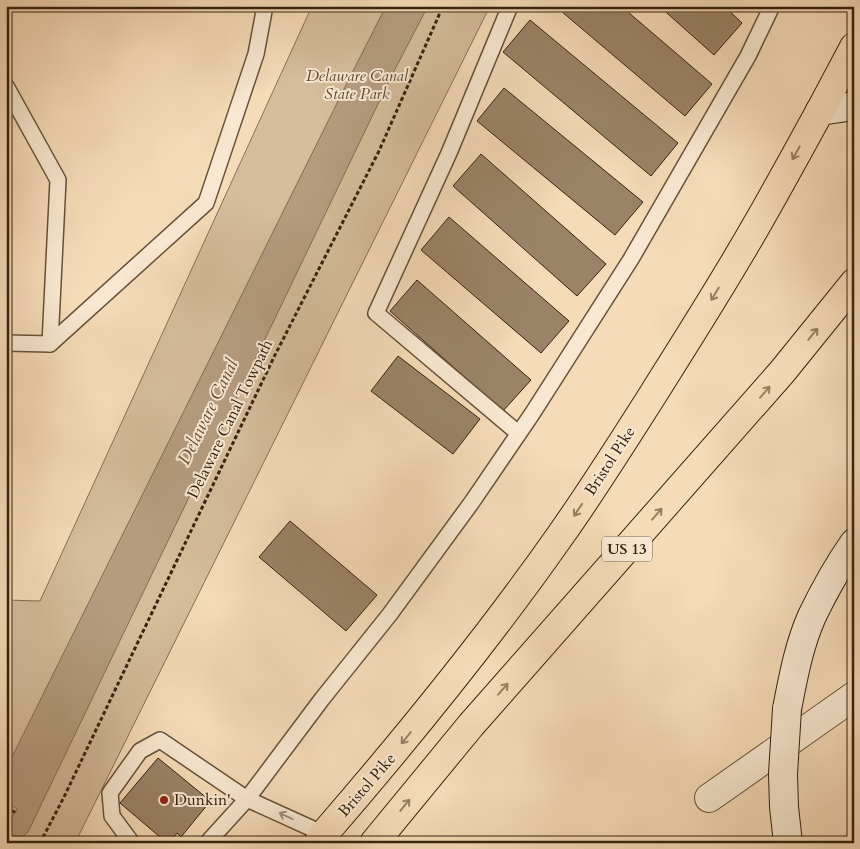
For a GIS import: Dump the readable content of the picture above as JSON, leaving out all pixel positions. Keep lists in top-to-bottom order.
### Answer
{
  "streets": {
    "highway": ["Bristol Pike", "US 13"],
    "path": ["Delaware Canal Towpath"]
  },
  "water": ["Delaware Canal"],
  "parks": ["Delaware Canal State Park"],
  "places": ["Dunkin'"]
}
